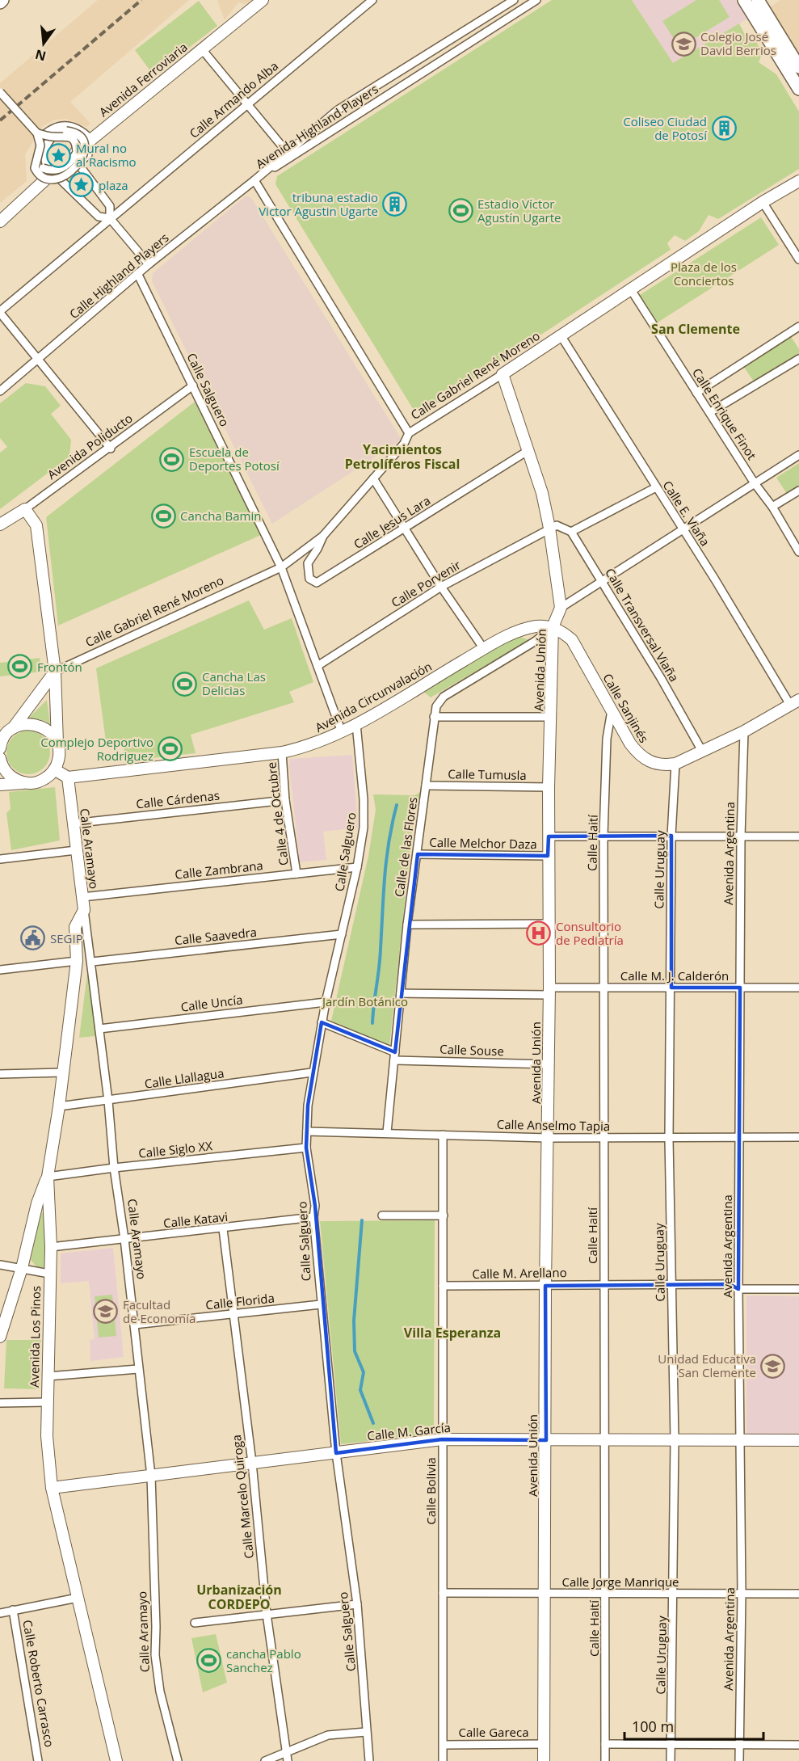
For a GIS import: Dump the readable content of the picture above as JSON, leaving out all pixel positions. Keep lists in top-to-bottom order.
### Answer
{
  "streets": {
    "street": [
      "Avenida Ferroviaria",
      "Calle Armando Alba",
      "Avenida Highland Players",
      "Calle Highland Players",
      "Calle Gabriel René Moreno",
      "Calle Salguero",
      "Calle Enrique Finot",
      "Avenida Poliducto",
      "Calle E. Viaña",
      "Calle Jesus Lara",
      "Calle Porvenir",
      "Calle Transversal Viaña",
      "Avenida Unión",
      "Avenida Circunvalación",
      "Calle Sanjinés",
      "Calle Tumusla",
      "Calle Cárdenas",
      "Calle 4 de Octubre",
      "Calle Melchor Daza",
      "Calle Haití",
      "Calle de las Flores",
      "Calle Aramayo",
      "Avenida Argentina",
      "Calle Zambrana",
      "Calle Uruguay",
      "Calle Saavedra",
      "Calle M. J. Calderón",
      "Calle Uncía",
      "Calle Souse",
      "Calle Llallagua",
      "Calle Anselmo Tapia",
      "Calle Siglo XX",
      "Calle Katavi",
      "Calle M. Arellano",
      "Calle Florida",
      "Avenida Los Pinos",
      "Calle M. García",
      "Calle Bolivia",
      "Calle Marcelo Quiroga",
      "Calle Jorge Manrique",
      "Calle Roberto Carrasco",
      "Calle Gareca"
    ]
  },
  "crossings": [
    ["Avenida Highland Players", "Calle Highland Players"],
    ["Calle Highland Players", "Calle Salguero"],
    ["Calle Gabriel René Moreno", "Calle Salguero"],
    ["Calle Gabriel René Moreno", "Calle Enrique Finot"],
    ["Calle Gabriel René Moreno", "Calle E. Viaña"],
    ["Calle Gabriel René Moreno", "Calle Jesus Lara"],
    ["Calle Salguero", "Avenida Poliducto"],
    ["Calle Salguero", "Calle Porvenir"],
    ["Calle Salguero", "Avenida Circunvalación"],
    ["Calle Salguero", "Calle Zambrana"],
    ["Calle Salguero", "Calle Saavedra"],
    ["Calle Salguero", "Calle Uncía"],
    ["Calle Salguero", "Calle Souse"],
    ["Calle Salguero", "Calle Llallagua"],
    ["Calle Salguero", "Calle Anselmo Tapia"],
    ["Calle Salguero", "Calle Siglo XX"],
    ["Calle Salguero", "Calle Katavi"],
    ["Calle Salguero", "Calle Florida"],
    ["Calle Salguero", "Calle M. García"],
    ["Calle E. Viaña", "Calle Sanjinés"],
    ["Calle Transversal Viaña", "Calle Sanjinés"],
    ["Avenida Unión", "Avenida Circunvalación"],
    ["Avenida Unión", "Calle Sanjinés"],
    ["Avenida Unión", "Calle Tumusla"],
    ["Avenida Unión", "Calle Melchor Daza"],
    ["Avenida Unión", "Calle de las Flores"],
    ["Avenida Unión", "Calle M. J. Calderón"],
    ["Avenida Unión", "Calle Souse"],
    ["Avenida Unión", "Calle Anselmo Tapia"],
    ["Avenida Unión", "Calle M. Arellano"],
    ["Avenida Unión", "Calle M. García"],
    ["Avenida Unión", "Calle Jorge Manrique"],
    ["Avenida Unión", "Calle Gareca"],
    ["Avenida Circunvalación", "Calle Sanjinés"],
    ["Avenida Circunvalación", "Calle 4 de Octubre"],
    ["Avenida Circunvalación", "Calle de las Flores"],
    ["Avenida Circunvalación", "Calle Aramayo"],
    ["Calle Sanjinés", "Calle Haití"],
    ["Calle Sanjinés", "Calle de las Flores"],
    ["Calle Sanjinés", "Avenida Argentina"],
    ["Calle Sanjinés", "Calle Uruguay"],
    ["Calle Tumusla", "Calle de las Flores"],
    ["Calle Cárdenas", "Calle 4 de Octubre"],
    ["Calle Cárdenas", "Calle Aramayo"],
    ["Calle 4 de Octubre", "Calle Zambrana"],
    ["Calle Melchor Daza", "Calle Haití"],
    ["Calle Melchor Daza", "Calle de las Flores"],
    ["Calle Melchor Daza", "Avenida Argentina"],
    ["Calle Melchor Daza", "Calle Uruguay"],
    ["Calle Haití", "Calle M. J. Calderón"],
    ["Calle Haití", "Calle Anselmo Tapia"],
    ["Calle Haití", "Calle M. Arellano"],
    ["Calle Haití", "Calle M. García"],
    ["Calle Haití", "Calle Jorge Manrique"],
    ["Calle de las Flores", "Calle M. J. Calderón"],
    ["Calle de las Flores", "Calle Souse"],
    ["Calle de las Flores", "Calle Anselmo Tapia"],
    ["Calle Aramayo", "Calle Zambrana"],
    ["Calle Aramayo", "Calle Saavedra"],
    ["Calle Aramayo", "Calle Uncía"],
    ["Calle Aramayo", "Calle Llallagua"],
    ["Calle Aramayo", "Calle Siglo XX"],
    ["Calle Aramayo", "Calle Katavi"],
    ["Calle Aramayo", "Calle Florida"],
    ["Calle Aramayo", "Avenida Los Pinos"],
    ["Calle Aramayo", "Calle M. García"],
    ["Avenida Argentina", "Calle M. J. Calderón"],
    ["Avenida Argentina", "Calle Anselmo Tapia"],
    ["Avenida Argentina", "Calle M. Arellano"],
    ["Avenida Argentina", "Calle M. García"],
    ["Avenida Argentina", "Calle Jorge Manrique"],
    ["Calle Uruguay", "Calle M. J. Calderón"],
    ["Calle Uruguay", "Calle Anselmo Tapia"],
    ["Calle Uruguay", "Calle M. Arellano"],
    ["Calle Uruguay", "Calle M. García"],
    ["Calle Uruguay", "Calle Jorge Manrique"],
    ["Calle Llallagua", "Avenida Los Pinos"],
    ["Calle Anselmo Tapia", "Calle Bolivia"],
    ["Calle Siglo XX", "Avenida Los Pinos"],
    ["Calle Katavi", "Avenida Los Pinos"],
    ["Calle Katavi", "Calle Marcelo Quiroga"],
    ["Calle M. Arellano", "Calle Bolivia"],
    ["Calle Florida", "Calle Marcelo Quiroga"],
    ["Avenida Los Pinos", "Calle M. García"],
    ["Calle M. García", "Calle Bolivia"],
    ["Calle M. García", "Calle Marcelo Quiroga"],
    ["Calle Bolivia", "Calle Jorge Manrique"],
    ["Calle Bolivia", "Calle Gareca"]
  ],
  "districts": [
    "San Clemente",
    "Yacimientos Petrolíferos Fiscal",
    "Villa Esperanza",
    "Urbanización CORDEPO"
  ],
  "parks": ["Plaza de los Conciertos", "Jardín Botánico"],
  "places": {
    "school or university": ["Colegio José David Berrios", "Facultad de Economía", "Unidad Educativa San Clemente"],
    "building": ["Coliseo Ciudad de Potosí", "tribuna estadio Victor Agustin Ugarte"],
    "place": ["Mural no al Racismo", "plaza"],
    "sports": [
      "Estadio Víctor Agustín Ugarte",
      "Escuela de Deportes Potosí",
      "Cancha Bamin",
      "Frontón",
      "Cancha Las Delicias",
      "Complejo Deportivo Rodriguez",
      "cancha Pablo Sanchez"
    ],
    "hospital": ["Consultorio de Pediatría"],
    "public building": ["SEGIP"]
  },
  "scale_bar": "100 m",
  "north": "bottom"
}
